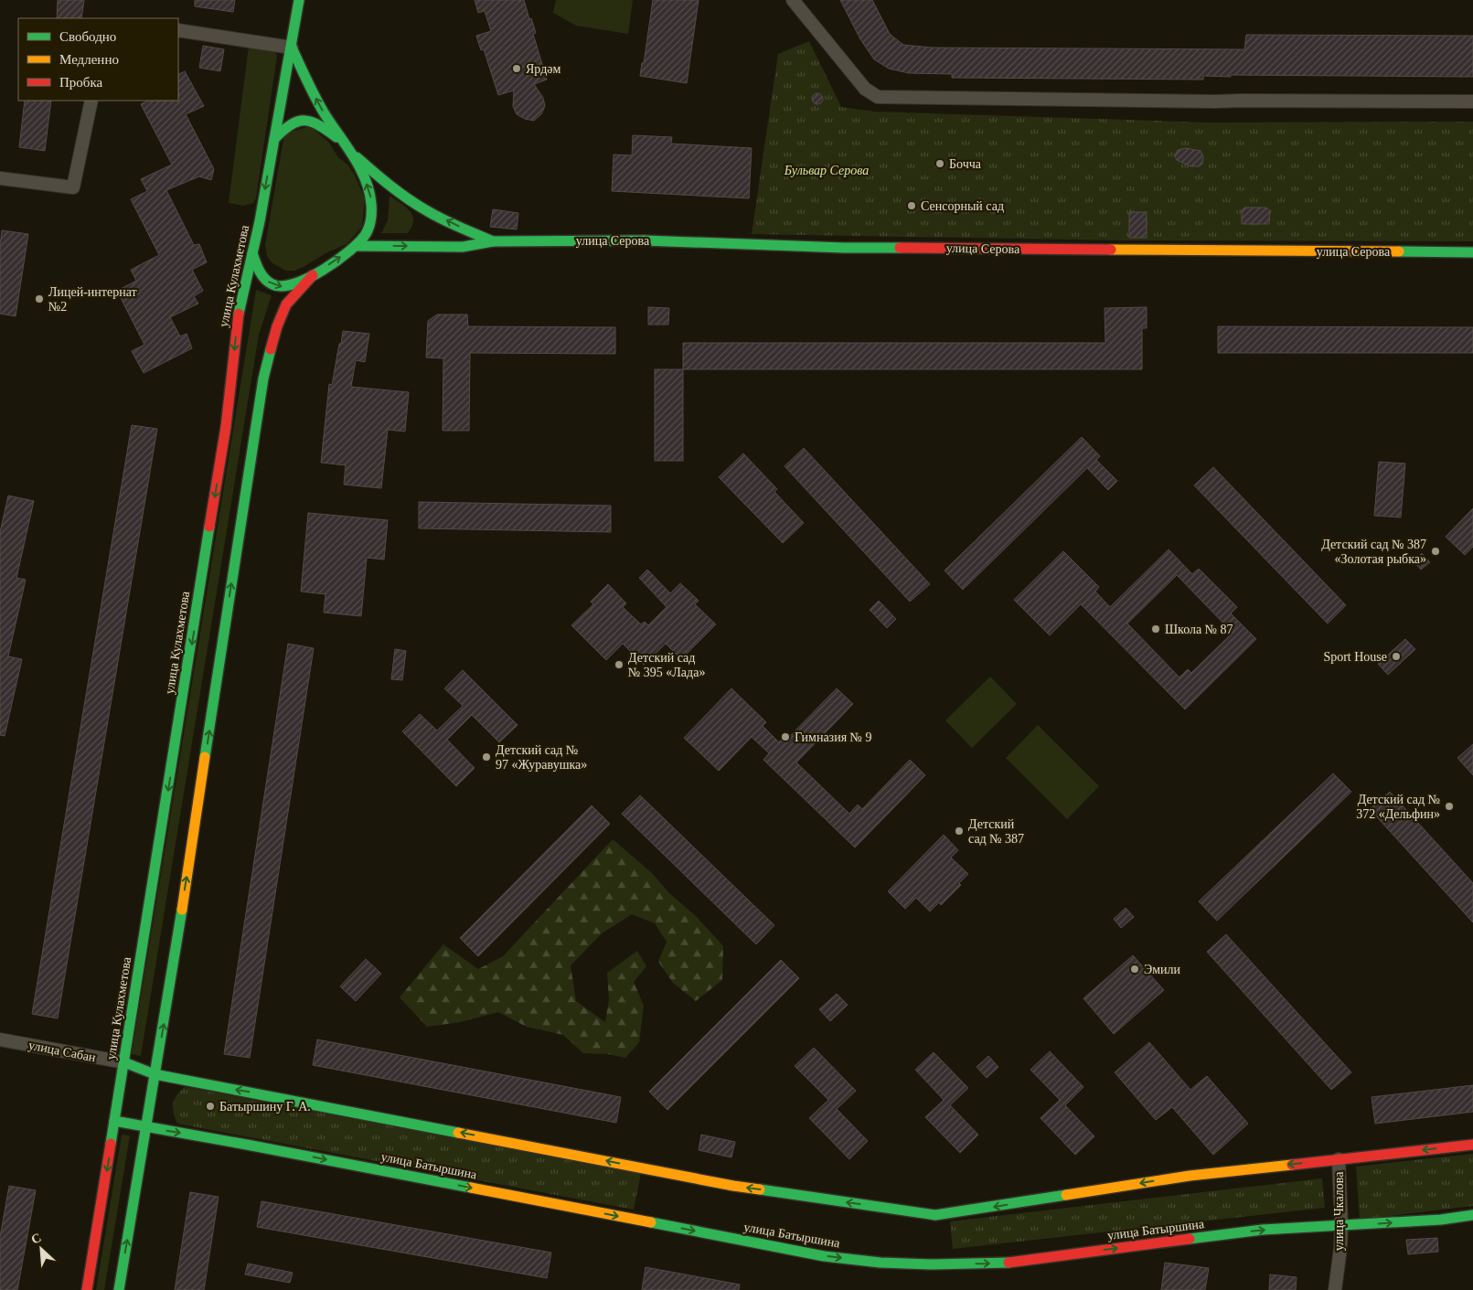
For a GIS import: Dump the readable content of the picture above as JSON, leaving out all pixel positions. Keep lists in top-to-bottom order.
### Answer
{
  "streets": {
    "street": [
      "улица Серова",
      "улица Кулахметова",
      "улица Сабан",
      "улица Батыршина",
      "улица Чкалова"
    ]
  },
  "crossings": [
    ["улица Серова", "улица Кулахметова"],
    ["улица Кулахметова", "улица Сабан"],
    ["улица Кулахметова", "улица Батыршина"],
    ["улица Батыршина", "улица Чкалова"]
  ],
  "parks": ["Бульвар Серова"],
  "places": [
    "Ярдәм",
    "Бочча",
    "Сенсорный сад",
    "Лицей-интернат №2",
    "Детский сад № 387 «Золотая рыбка»",
    "Школа № 87",
    "Sport House",
    "Детский сад № 395 «Лада»",
    "Гимназия № 9",
    "Детский сад № 97 «Журавушка»",
    "Детский сад № 372 «Дельфин»",
    "Детский сад № 387",
    "Эмили",
    "Батыршину Г. А."
  ],
  "legend": ["Свободно", "Медленно", "Пробка"],
  "north": "top left"
}
